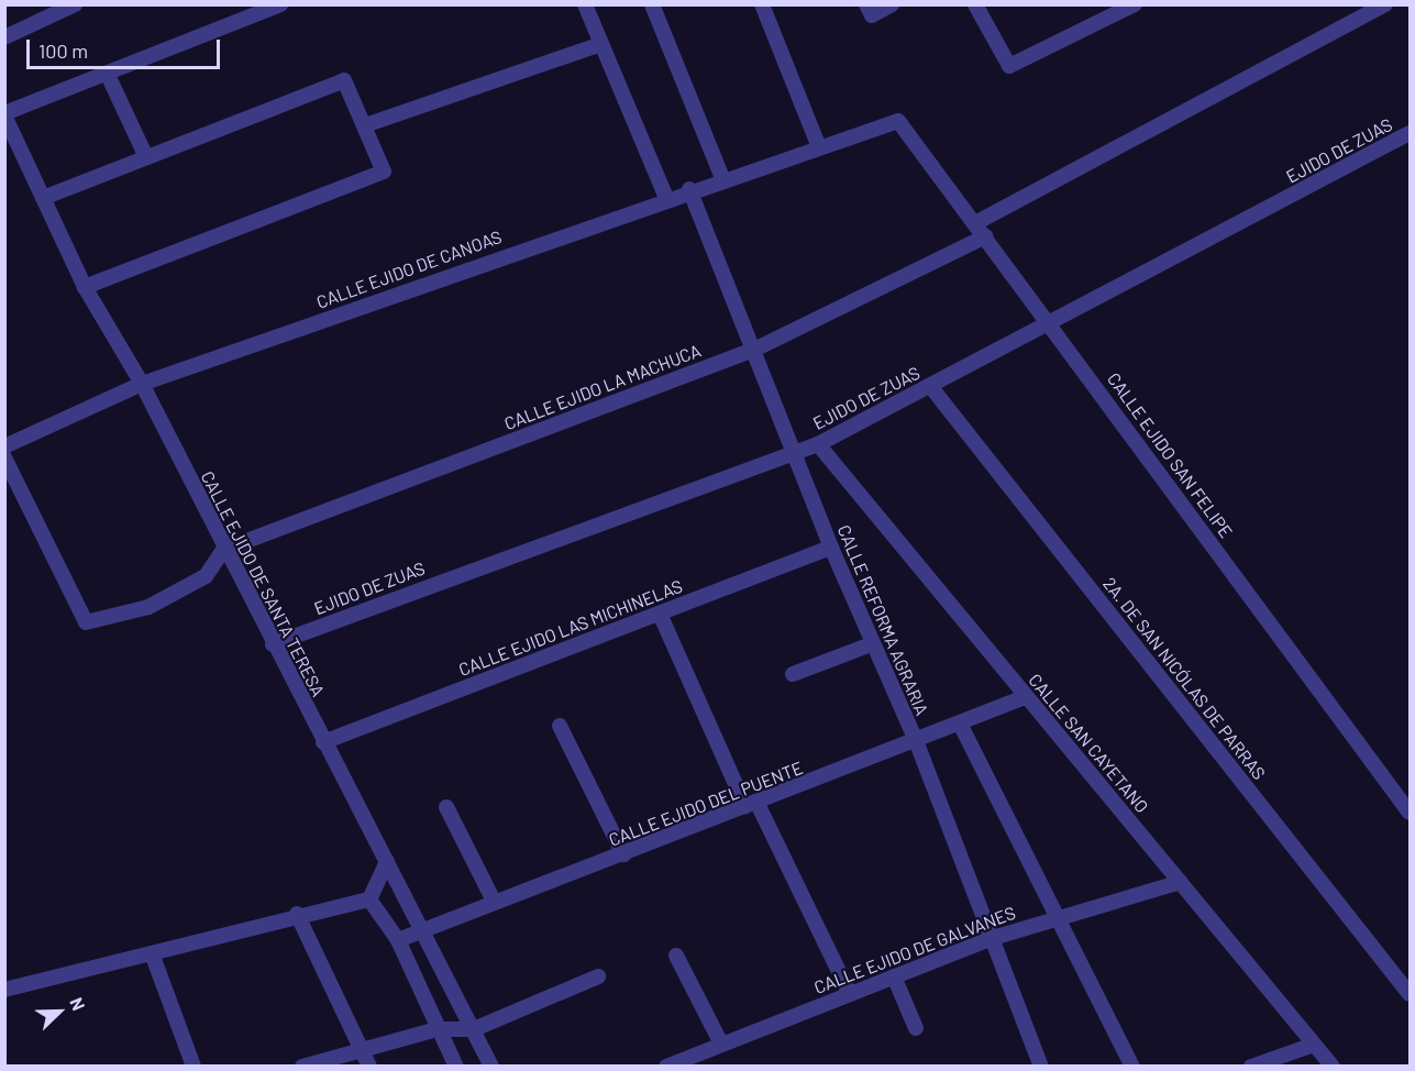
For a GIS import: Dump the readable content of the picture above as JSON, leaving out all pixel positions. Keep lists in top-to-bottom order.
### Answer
{
  "streets": {
    "street": [
      "EJIDO DE ZUAS",
      "CALLE EJIDO DE CANOAS",
      "CALLE EJIDO LA MACHUCA",
      "CALLE EJIDO SAN FELIPE",
      "CALLE EJIDO DE SANTA TERESA",
      "CALLE REFORMA AGRARIA",
      "CALLE EJIDO LAS MICHINELAS",
      "2A. DE SAN NICÓLAS DE PARRAS",
      "CALLE SAN CAYETANO",
      "CALLE EJIDO DEL PUENTE",
      "CALLE EJIDO DE GALVANES"
    ]
  },
  "crossings": [
    ["EJIDO DE ZUAS", "CALLE EJIDO SAN FELIPE"],
    ["EJIDO DE ZUAS", "CALLE EJIDO DE SANTA TERESA"],
    ["EJIDO DE ZUAS", "CALLE REFORMA AGRARIA"],
    ["EJIDO DE ZUAS", "2A. DE SAN NICÓLAS DE PARRAS"],
    ["EJIDO DE ZUAS", "CALLE SAN CAYETANO"],
    ["CALLE EJIDO DE CANOAS", "CALLE EJIDO SAN FELIPE"],
    ["CALLE EJIDO DE CANOAS", "CALLE EJIDO DE SANTA TERESA"],
    ["CALLE EJIDO DE CANOAS", "CALLE REFORMA AGRARIA"],
    ["CALLE EJIDO LA MACHUCA", "CALLE EJIDO SAN FELIPE"],
    ["CALLE EJIDO LA MACHUCA", "CALLE EJIDO DE SANTA TERESA"],
    ["CALLE EJIDO LA MACHUCA", "CALLE REFORMA AGRARIA"],
    ["CALLE EJIDO DE SANTA TERESA", "CALLE EJIDO LAS MICHINELAS"],
    ["CALLE EJIDO DE SANTA TERESA", "CALLE EJIDO DEL PUENTE"],
    ["CALLE REFORMA AGRARIA", "CALLE EJIDO LAS MICHINELAS"],
    ["CALLE REFORMA AGRARIA", "CALLE EJIDO DEL PUENTE"],
    ["CALLE REFORMA AGRARIA", "CALLE EJIDO DE GALVANES"],
    ["CALLE SAN CAYETANO", "CALLE EJIDO DEL PUENTE"],
    ["CALLE SAN CAYETANO", "CALLE EJIDO DE GALVANES"]
  ],
  "scale_bar": "100 m",
  "north": "top right"
}
